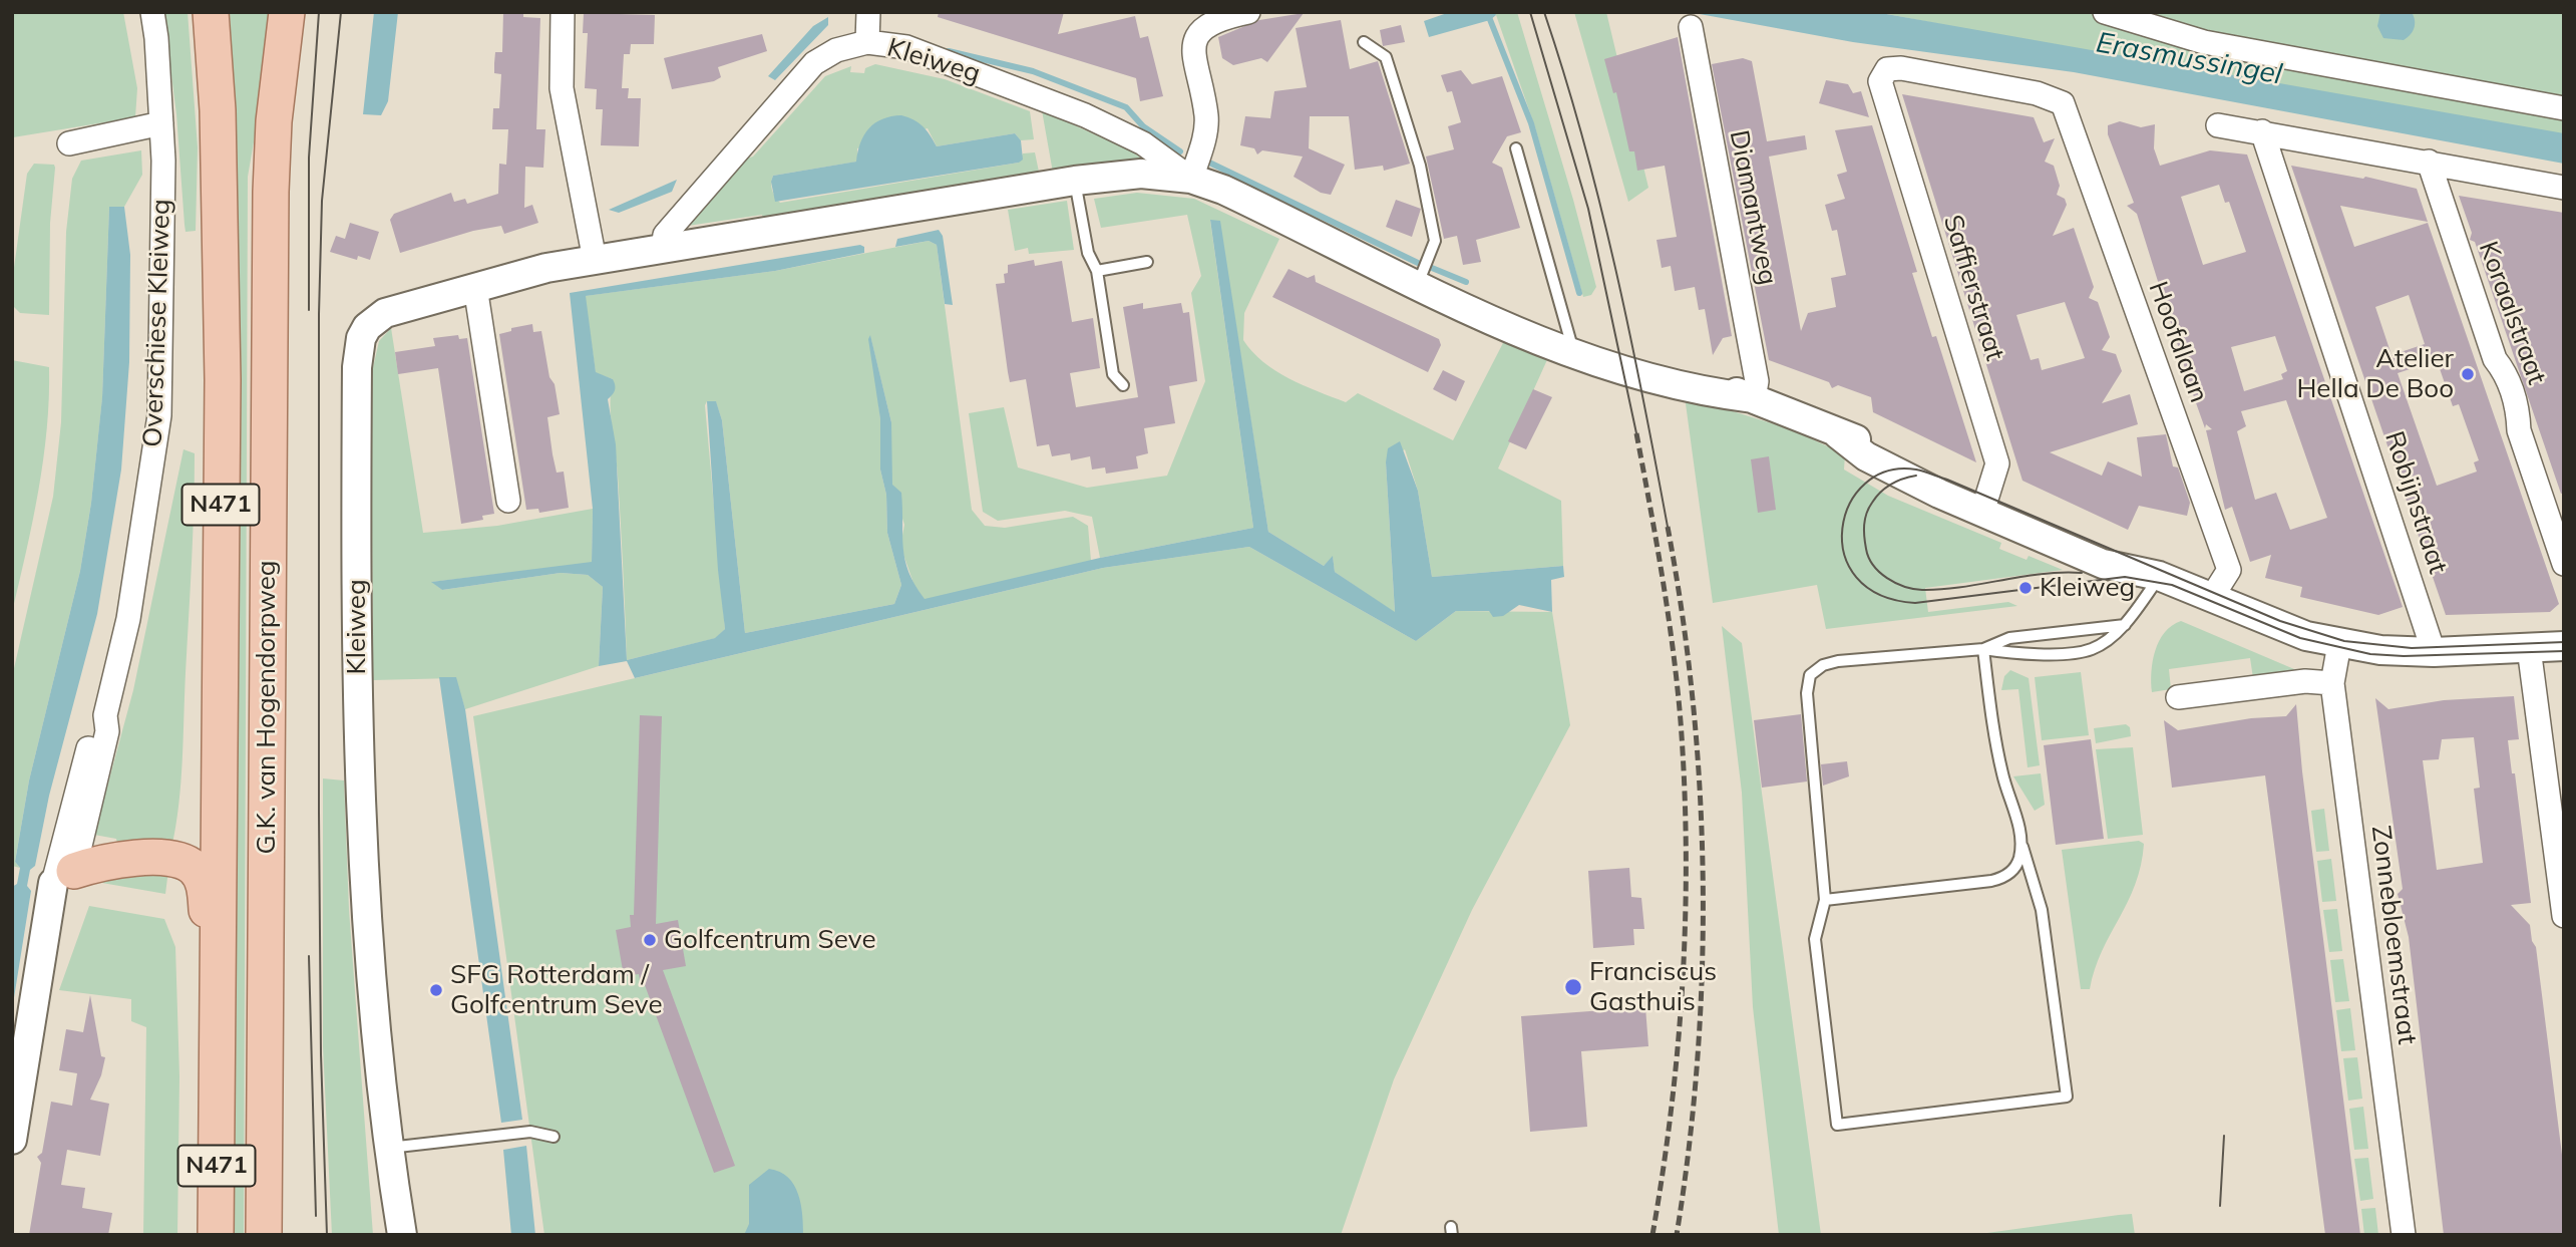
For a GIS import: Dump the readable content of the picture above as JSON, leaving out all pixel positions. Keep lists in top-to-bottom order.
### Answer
{
  "streets": {
    "main road": ["N471", "G.K. van Hogendorpweg"],
    "street": [
      "Kleiweg",
      "Diamantweg",
      "Saffierstraat",
      "Koraalstraat",
      "Overschiese Kleiweg",
      "Hoofdlaan",
      "Robijnstraat",
      "Zonnebloemstraat"
    ]
  },
  "crossings": [
    ["Kleiweg", "Diamantweg"],
    ["Kleiweg", "Saffierstraat"],
    ["Kleiweg", "Hoofdlaan"],
    ["Kleiweg", "Robijnstraat"],
    ["Kleiweg", "Zonnebloemstraat"],
    ["Saffierstraat", "Hoofdlaan"]
  ],
  "water": ["Erasmussingel"],
  "places": [
    "Atelier Hella De Boo",
    "Kleiweg",
    "Golfcentrum Seve",
    "Franciscus Gasthuis",
    "SFG Rotterdam / Golfcentrum Seve"
  ]
}
